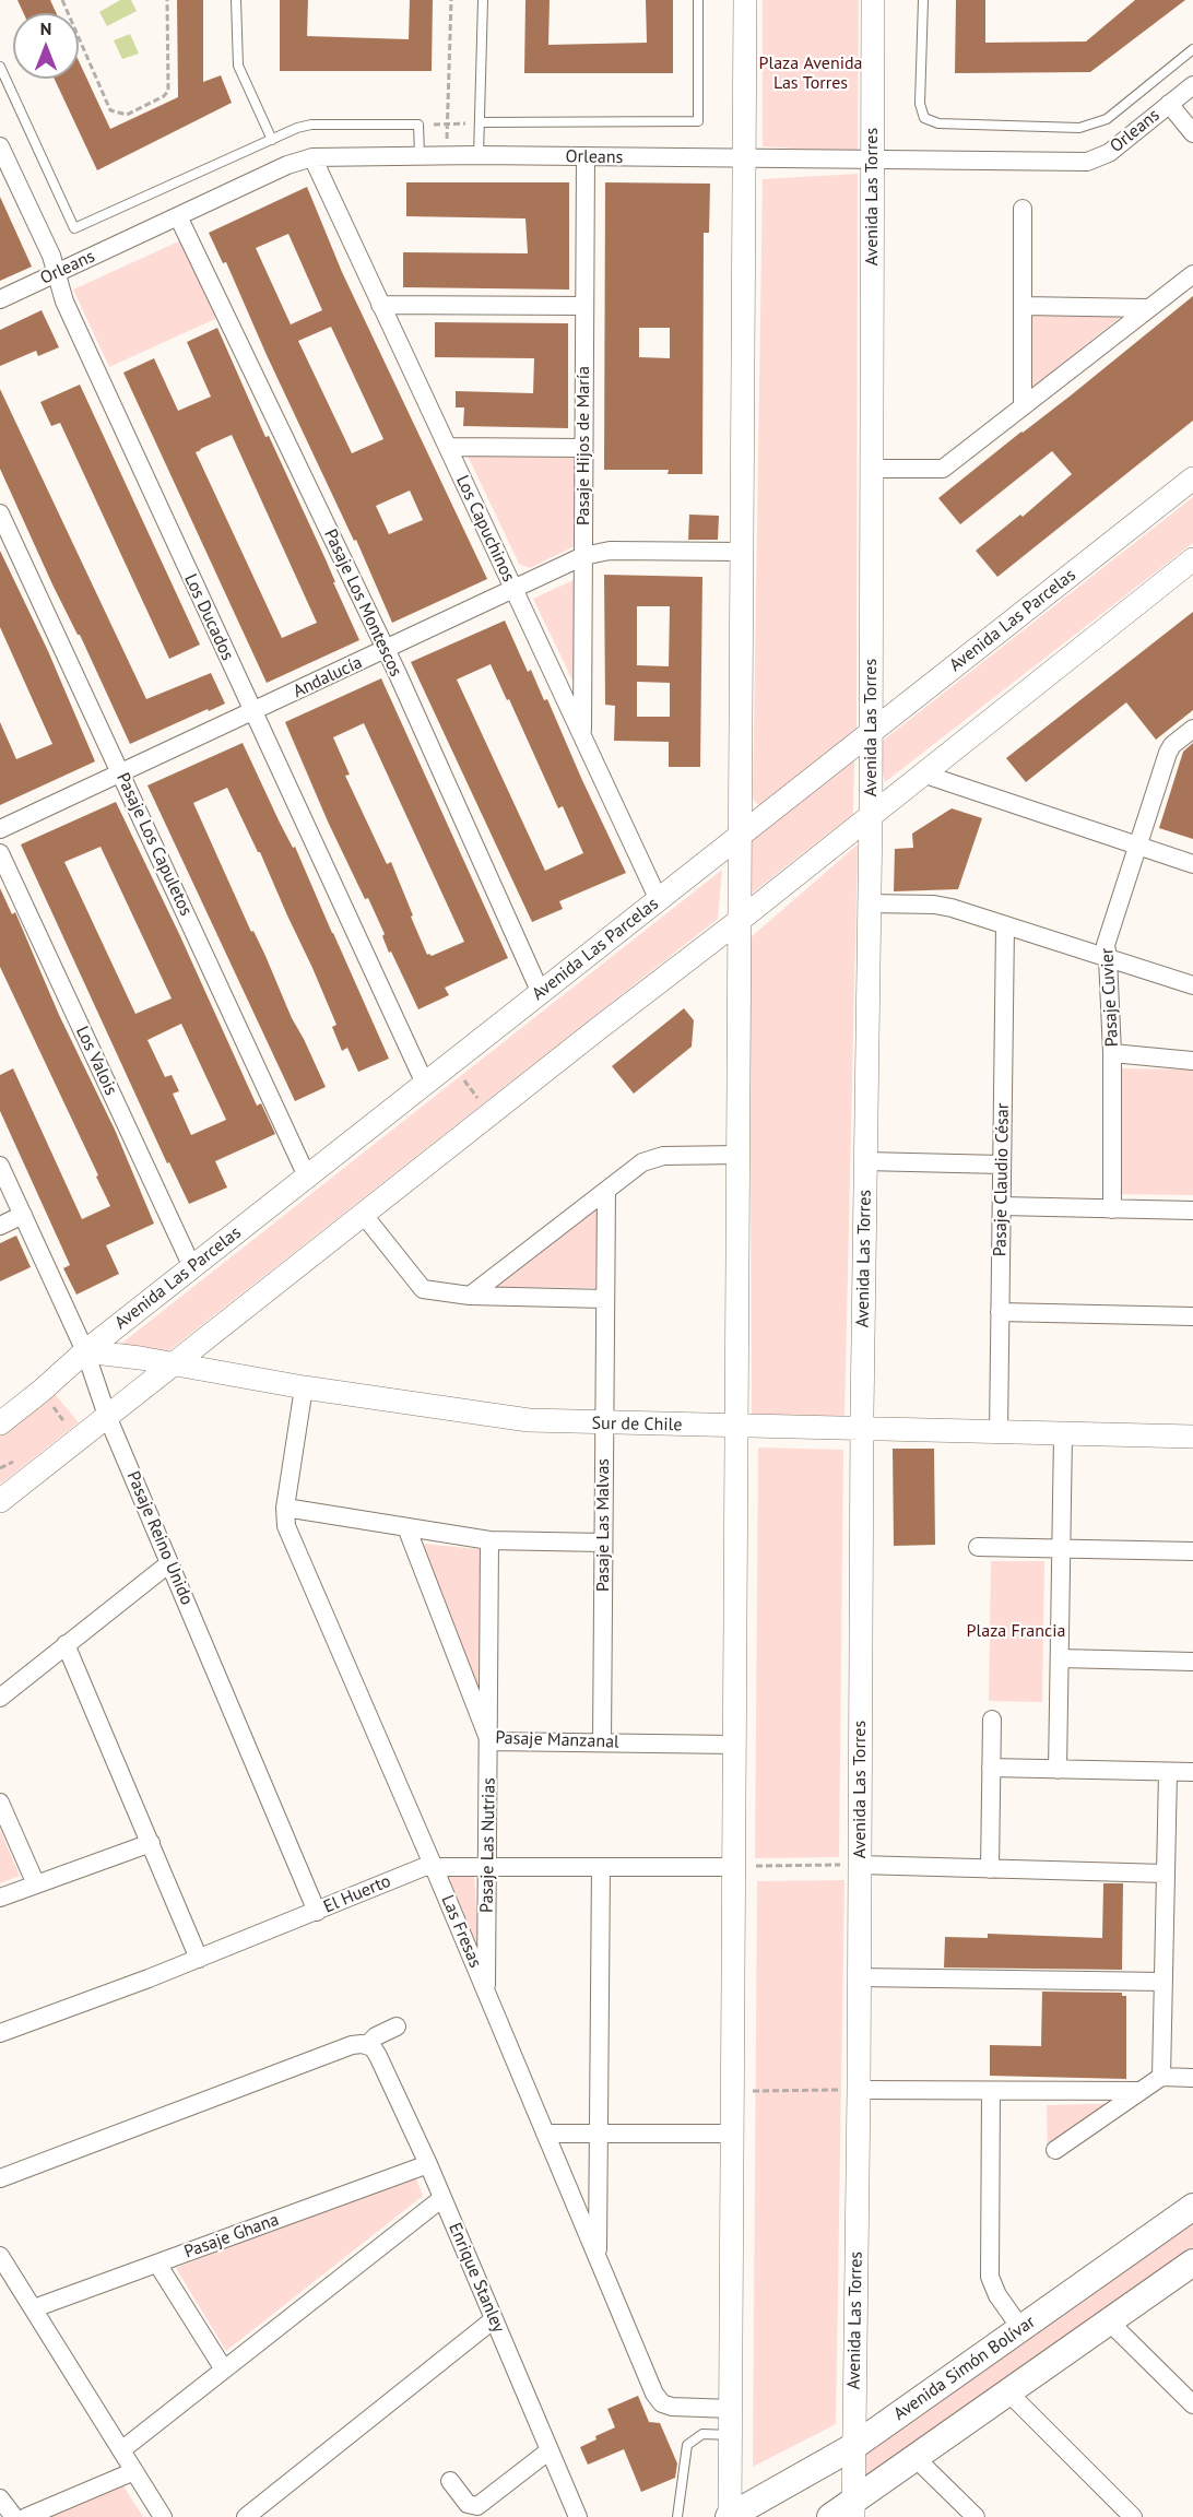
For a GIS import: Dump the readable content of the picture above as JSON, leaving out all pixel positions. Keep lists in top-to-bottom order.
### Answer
{
  "streets": {
    "main road": ["Avenida Simón Bolívar"],
    "street": [
      "Orleans",
      "Avenida Las Torres",
      "Pasaje Hijos de María",
      "Los Capuchinos",
      "Pasaje Los Montescos",
      "Los Ducados",
      "Avenida Las Parcelas",
      "Andalucía",
      "Pasaje Los Capuletos",
      "Pasaje Cuvier",
      "Los Valois",
      "Pasaje Claudio César",
      "Sur de Chile",
      "Pasaje Las Malvas",
      "Pasaje Reino Unido",
      "Pasaje Manzanal",
      "Pasaje Las Nutrias",
      "El Huerto",
      "Las Fresas",
      "Pasaje Ghana",
      "Enrique Stanley"
    ]
  },
  "crossings": [
    ["Orleans", "Avenida Las Torres"],
    ["Orleans", "Pasaje Hijos de María"],
    ["Orleans", "Los Capuchinos"],
    ["Orleans", "Pasaje Los Montescos"],
    ["Orleans", "Los Ducados"],
    ["Avenida Las Torres", "Avenida Las Parcelas"],
    ["Avenida Las Torres", "Sur de Chile"],
    ["Avenida Las Torres", "Avenida Simón Bolívar"],
    ["Pasaje Hijos de María", "Los Capuchinos"],
    ["Pasaje Hijos de María", "Andalucía"],
    ["Los Capuchinos", "Avenida Las Parcelas"],
    ["Los Capuchinos", "Andalucía"],
    ["Pasaje Los Montescos", "Avenida Las Parcelas"],
    ["Pasaje Los Montescos", "Andalucía"],
    ["Los Ducados", "Avenida Las Parcelas"],
    ["Los Ducados", "Andalucía"],
    ["Avenida Las Parcelas", "Pasaje Los Capuletos"],
    ["Avenida Las Parcelas", "Los Valois"],
    ["Avenida Las Parcelas", "Sur de Chile"],
    ["Avenida Las Parcelas", "Pasaje Reino Unido"],
    ["Andalucía", "Pasaje Los Capuletos"],
    ["Pasaje Claudio César", "Sur de Chile"],
    ["Sur de Chile", "Pasaje Las Malvas"],
    ["Sur de Chile", "Pasaje Reino Unido"],
    ["Sur de Chile", "Las Fresas"],
    ["Pasaje Las Malvas", "Pasaje Manzanal"],
    ["Pasaje Reino Unido", "El Huerto"],
    ["Pasaje Manzanal", "Pasaje Las Nutrias"],
    ["Pasaje Las Nutrias", "El Huerto"],
    ["Pasaje Las Nutrias", "Las Fresas"],
    ["El Huerto", "Las Fresas"],
    ["Pasaje Ghana", "Enrique Stanley"]
  ],
  "parks": ["Plaza Avenida Las Torres", "Plaza Francia"],
  "north": "top"
}
